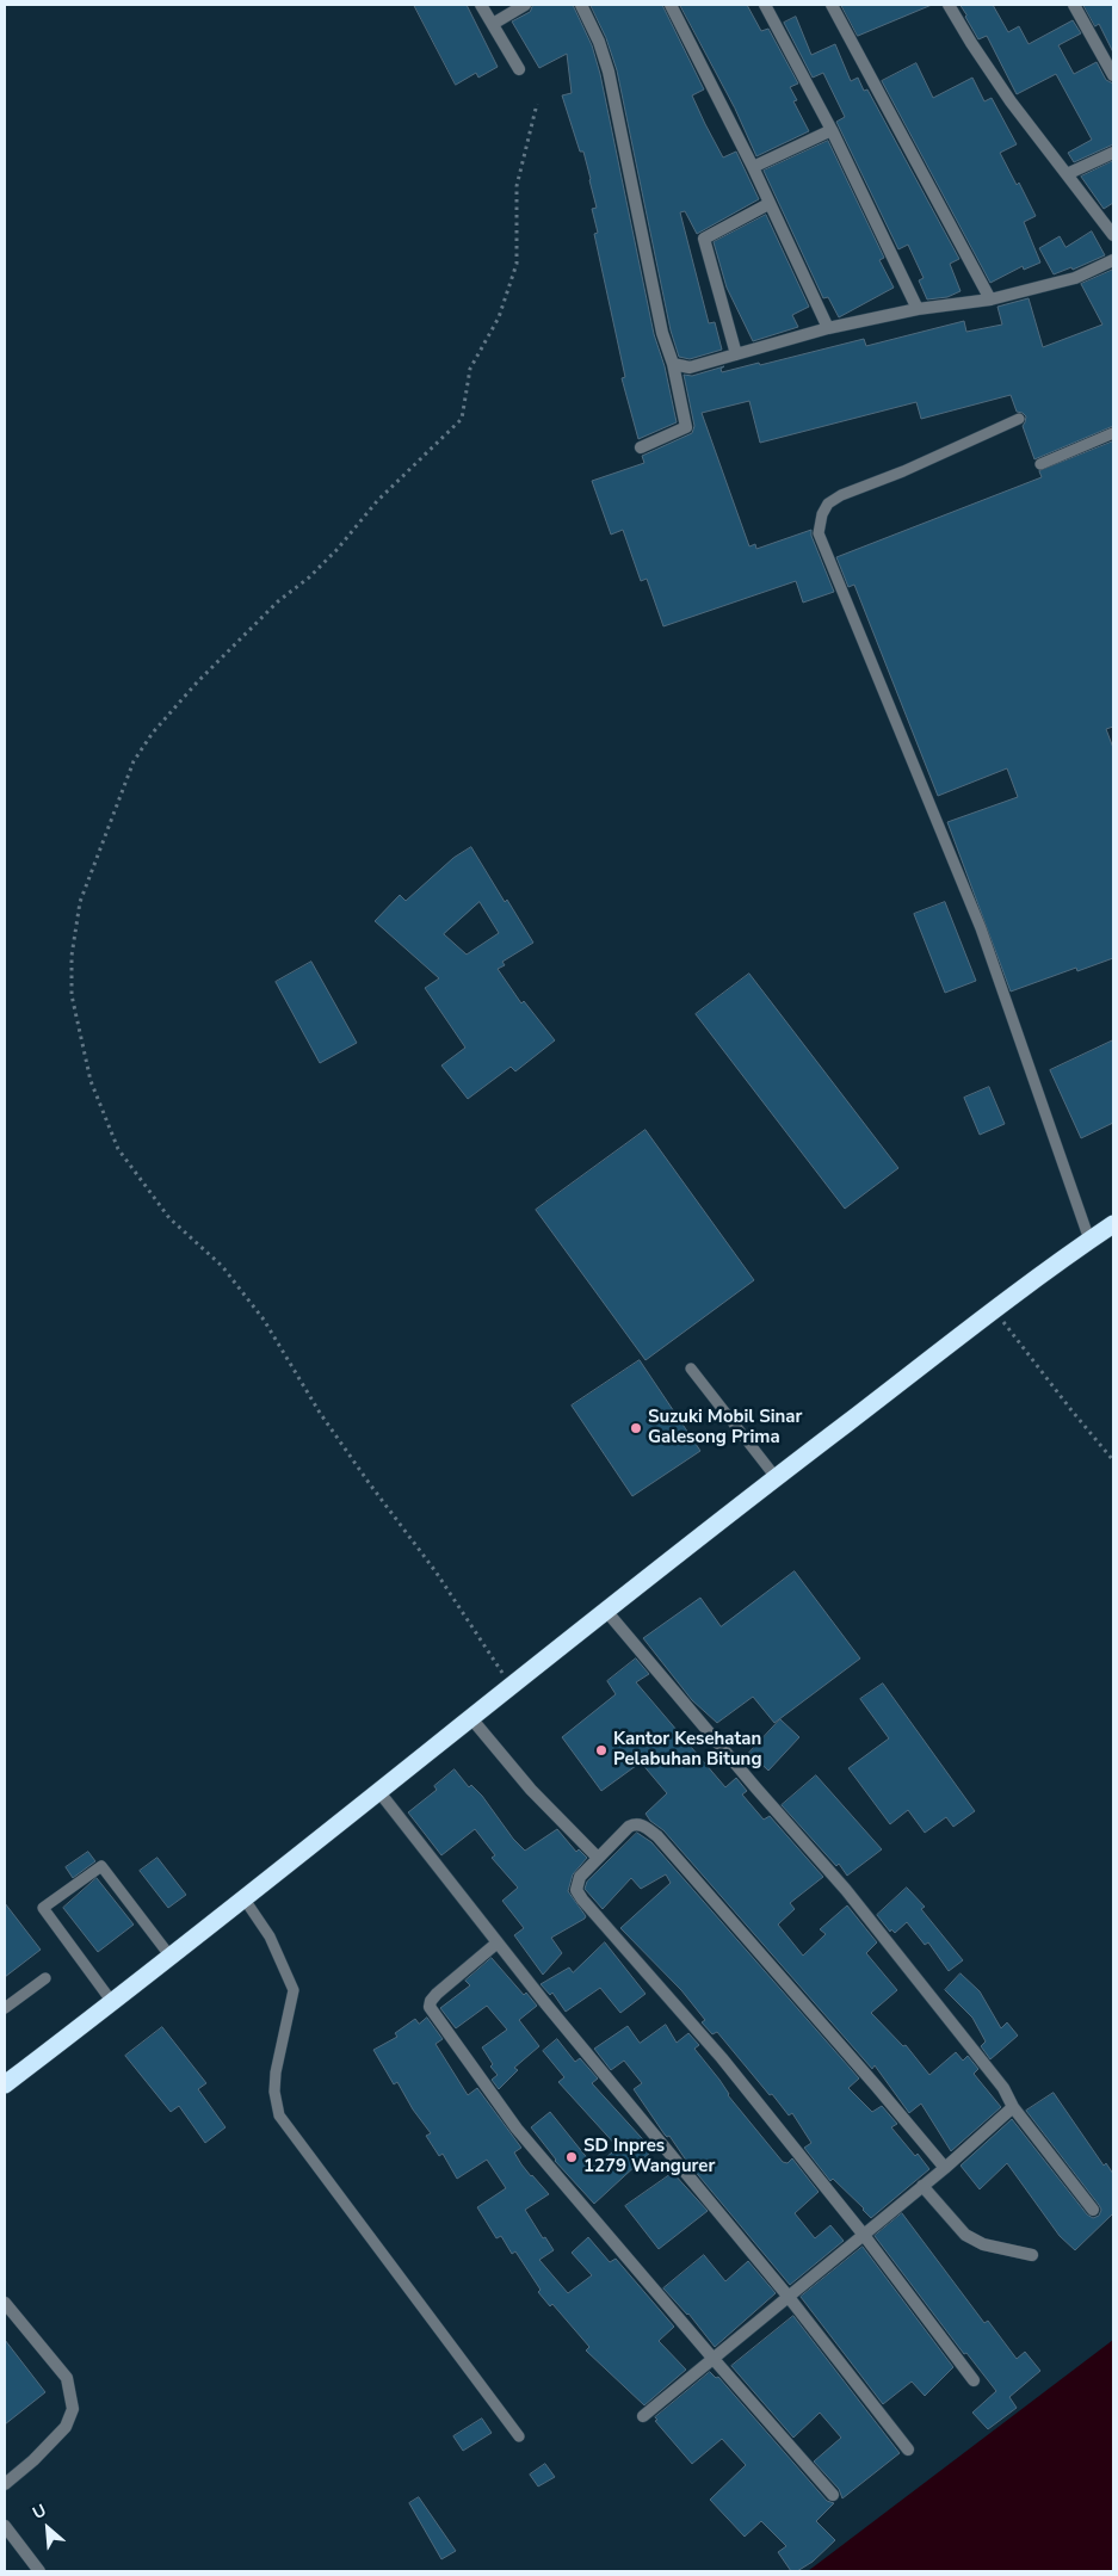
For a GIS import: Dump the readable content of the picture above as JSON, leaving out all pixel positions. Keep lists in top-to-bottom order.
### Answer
{
  "places": ["Suzuki Mobil Sinar Galesong Prima", "Kantor Kesehatan Pelabuhan Bitung", "SD Inpres 1279 Wangurer"],
  "north": "top left"
}
